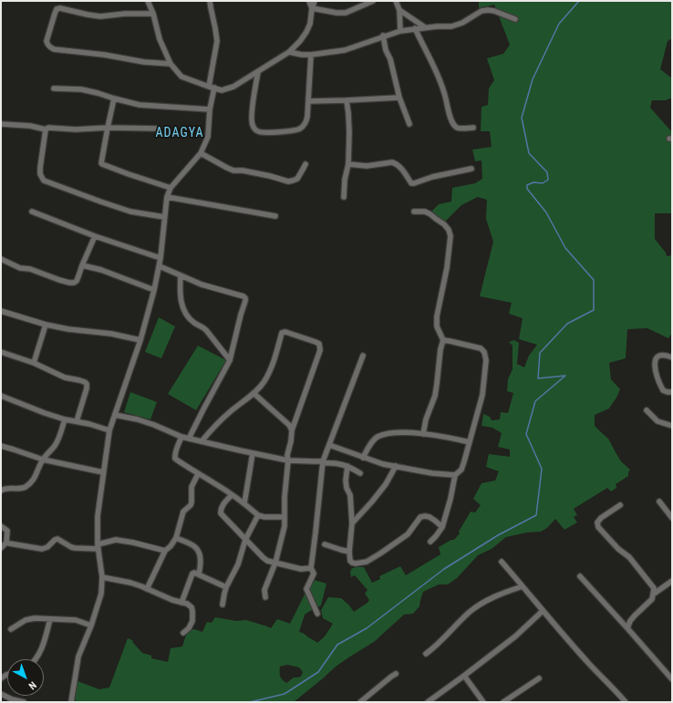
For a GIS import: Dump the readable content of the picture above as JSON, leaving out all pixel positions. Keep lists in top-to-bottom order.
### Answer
{
  "districts": ["ADAGYA"],
  "north": "bottom right"
}
